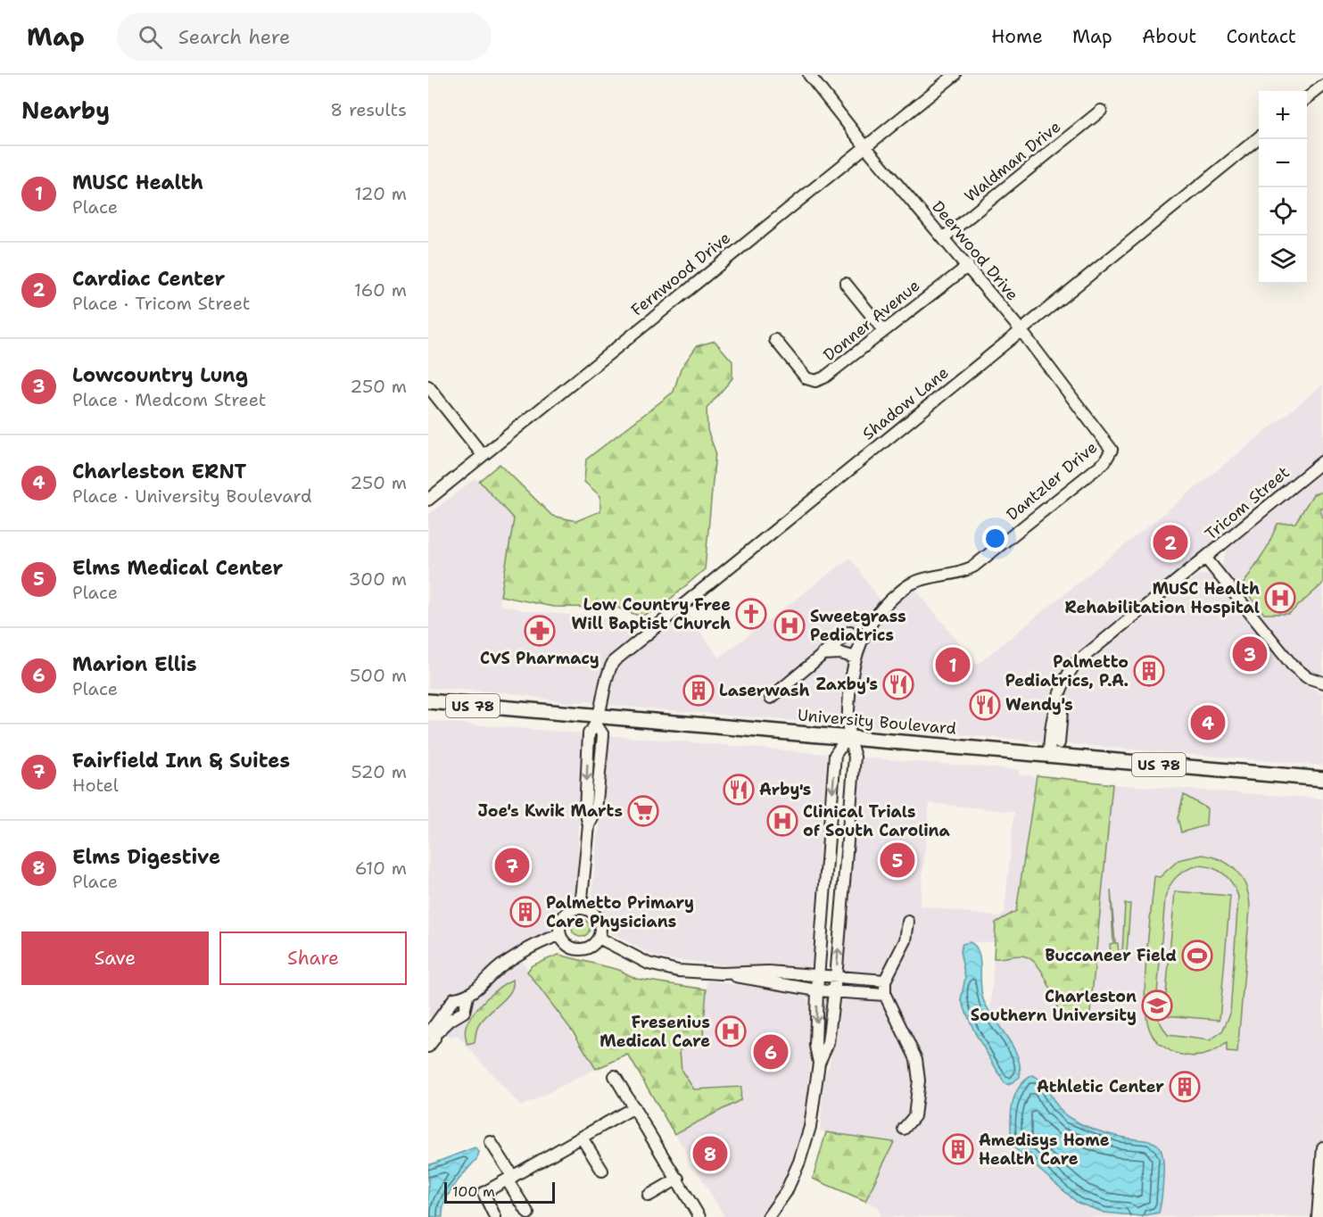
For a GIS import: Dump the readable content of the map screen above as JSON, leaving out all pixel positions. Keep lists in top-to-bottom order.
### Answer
{
  "streets": {
    "main road": ["US 78", "University Boulevard"],
    "street": [
      "Waldman Drive",
      "Deerwood Drive",
      "Fernwood Drive",
      "Donner Avenue",
      "Shadow Lane",
      "Dantzler Drive",
      "Tricom Street"
    ]
  },
  "crossings": [
    ["Waldman Drive", "Deerwood Drive"],
    ["Deerwood Drive", "Fernwood Drive"],
    ["Deerwood Drive", "Donner Avenue"],
    ["Deerwood Drive", "Shadow Lane"],
    ["Deerwood Drive", "Dantzler Drive"],
    ["Shadow Lane", "University Boulevard"],
    ["Dantzler Drive", "University Boulevard"],
    ["Tricom Street", "University Boulevard"]
  ],
  "places": {
    "hospital": [
      "MUSC Health Rehabilitation Hospital",
      "Sweetgrass Pediatrics",
      "Clinical Trials of South Carolina",
      "Fresenius Medical Care"
    ],
    "church": ["Low Country Free Will Baptist Church"],
    "pharmacy": ["CVS Pharmacy"],
    "building": [
      "Palmetto Pediatrics, P.A.",
      "Laserwash",
      "Palmetto Primary Care Physicians",
      "Athletic Center",
      "Amedisys Home Health Care"
    ],
    "restaurant": ["Zaxby's", "Wendy's", "Arby's"],
    "supermarket": ["Joe's Kwik Marts"],
    "sports": ["Buccaneer Field"],
    "school or university": ["Charleston Southern University"]
  },
  "scale_bar": "100 m",
  "page": {
    "header": "Map",
    "search": "Search here",
    "nav": [
      "Home",
      "Map",
      "About",
      "Contact"
    ],
    "heading": ["Nearby", "8 results"],
    "map_buttons": ["+", "−"],
    "list": [
      {
        "mark": "1",
        "name": "MUSC Health",
        "note": "Place",
        "value": "120 m"
      },
      {
        "mark": "2",
        "name": "Cardiac Center",
        "note": "Place · Tricom Street",
        "value": "160 m"
      },
      {
        "mark": "3",
        "name": "Lowcountry Lung",
        "note": "Place · Medcom Street",
        "value": "250 m"
      },
      {
        "mark": "4",
        "name": "Charleston ERNT",
        "note": "Place · University Boulevard",
        "value": "250 m"
      },
      {
        "mark": "5",
        "name": "Elms Medical Center",
        "note": "Place",
        "value": "300 m"
      },
      {
        "mark": "6",
        "name": "Marion Ellis",
        "note": "Place",
        "value": "500 m"
      },
      {
        "mark": "7",
        "name": "Fairfield Inn & Suites",
        "note": "Hotel",
        "value": "520 m"
      },
      {
        "mark": "8",
        "name": "Elms Digestive",
        "note": "Place",
        "value": "610 m"
      }
    ],
    "pins": [
      "2",
      "3",
      "1",
      "4",
      "5",
      "7",
      "6",
      "8"
    ],
    "buttons": ["Save", "Share"],
    "scale": "100 m"
  }
}
